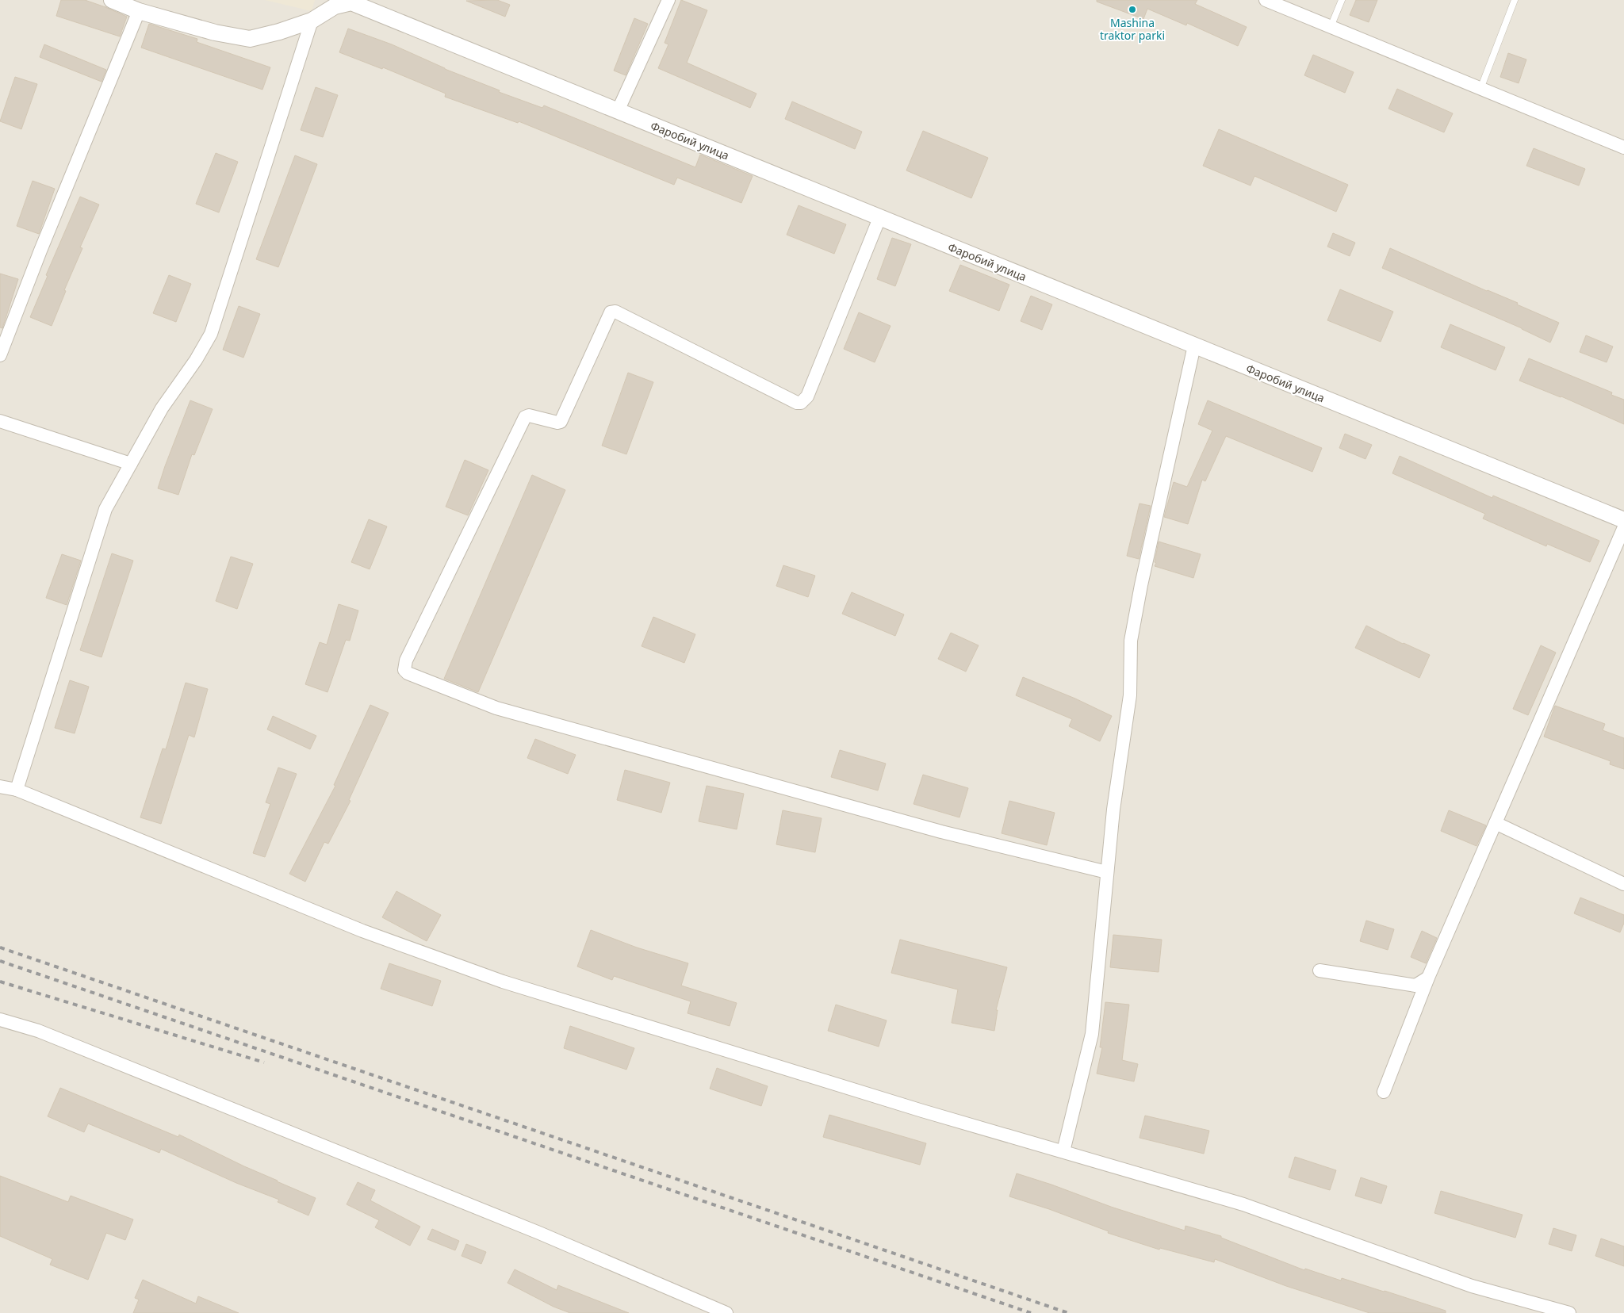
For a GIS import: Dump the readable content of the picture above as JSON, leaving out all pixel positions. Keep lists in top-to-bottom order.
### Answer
{
  "streets": {
    "street": ["Фаробий улица"]
  },
  "places": ["Mashina traktor parki"]
}
